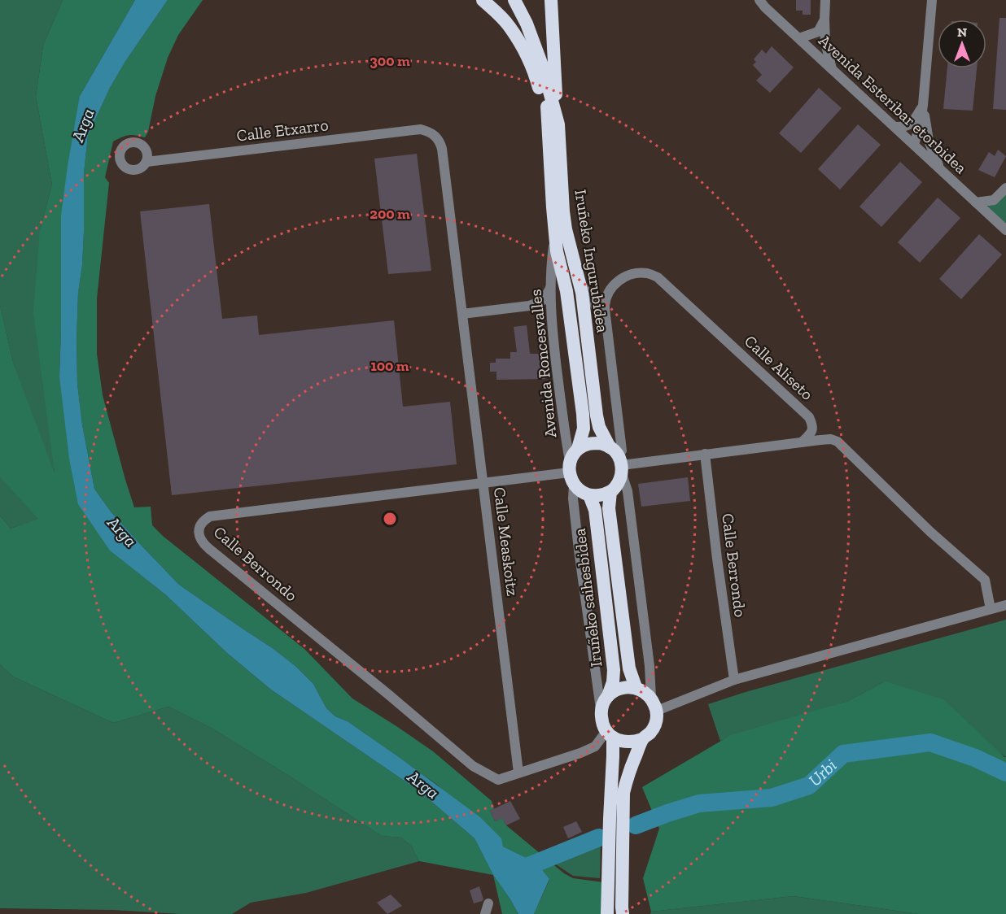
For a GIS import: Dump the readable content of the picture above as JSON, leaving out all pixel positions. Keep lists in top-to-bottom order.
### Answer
{
  "streets": {
    "highway": ["Iruñeko Ingurubidea", "Iruñeko saihesbidea"],
    "street": [
      "Avenida Esteribar etorbidea",
      "Calle Etxarro",
      "Avenida Roncesvalles",
      "Calle Aliseto",
      "Calle Measkoitz",
      "Calle Berrondo"
    ]
  },
  "crossings": [
    ["Calle Etxarro", "Calle Measkoitz"],
    ["Iruñeko Ingurubidea", "Avenida Roncesvalles"],
    ["Iruñeko Ingurubidea", "Calle Berrondo"],
    ["Iruñeko Ingurubidea", "Iruñeko saihesbidea"],
    ["Avenida Roncesvalles", "Calle Berrondo"],
    ["Avenida Roncesvalles", "Iruñeko saihesbidea"],
    ["Calle Measkoitz", "Calle Berrondo"],
    ["Calle Berrondo", "Iruñeko saihesbidea"]
  ],
  "water": ["Arga", "Urbi"],
  "north": "top",
  "rings": ["300 m", "200 m", "100 m"]
}
